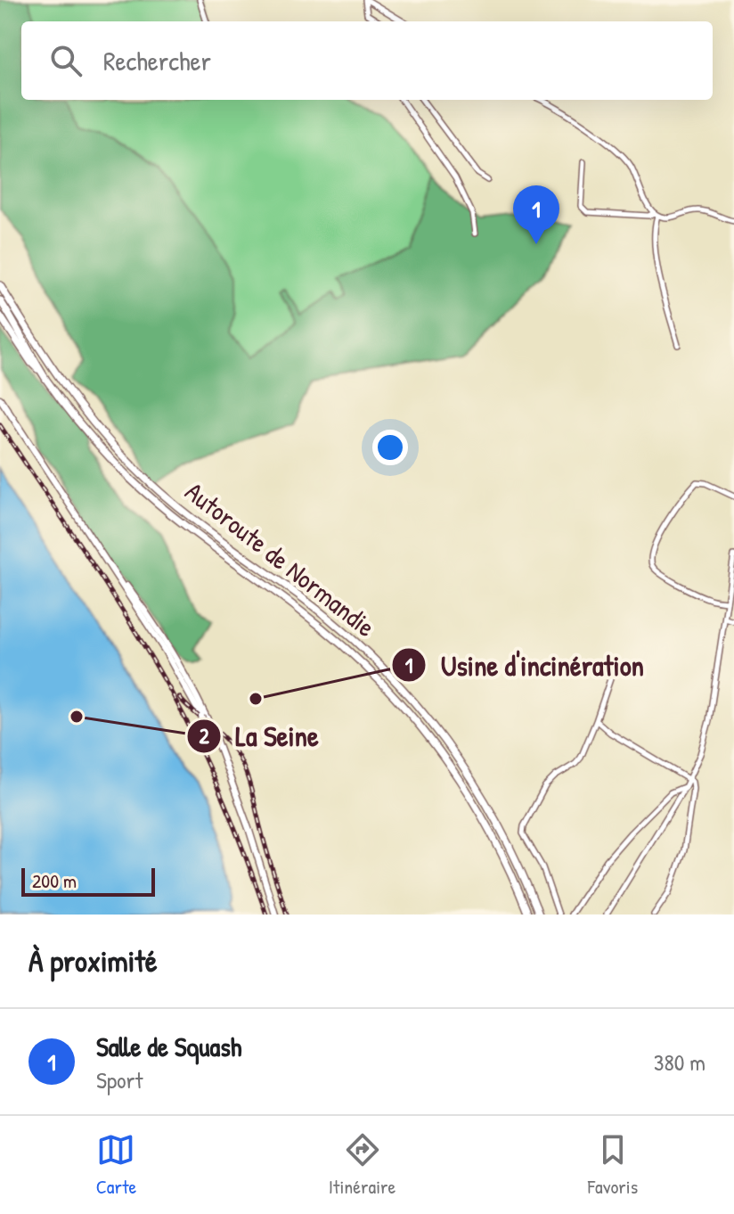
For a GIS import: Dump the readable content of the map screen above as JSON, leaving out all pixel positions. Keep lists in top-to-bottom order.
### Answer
{
  "streets": {
    "highway": ["Autoroute de Normandie"]
  },
  "places": ["Usine d'incinération", "La Seine"],
  "scale_bar": "200 m",
  "page": {
    "search": "Rechercher",
    "pins": "1",
    "scale": "200 m",
    "heading": "À proximité",
    "list": [
      {
        "mark": "1",
        "name": "Salle de Squash",
        "note": "Sport",
        "value": "380 m"
      }
    ],
    "nav": ["Carte", "Itinéraire", "Favoris"]
  }
}
